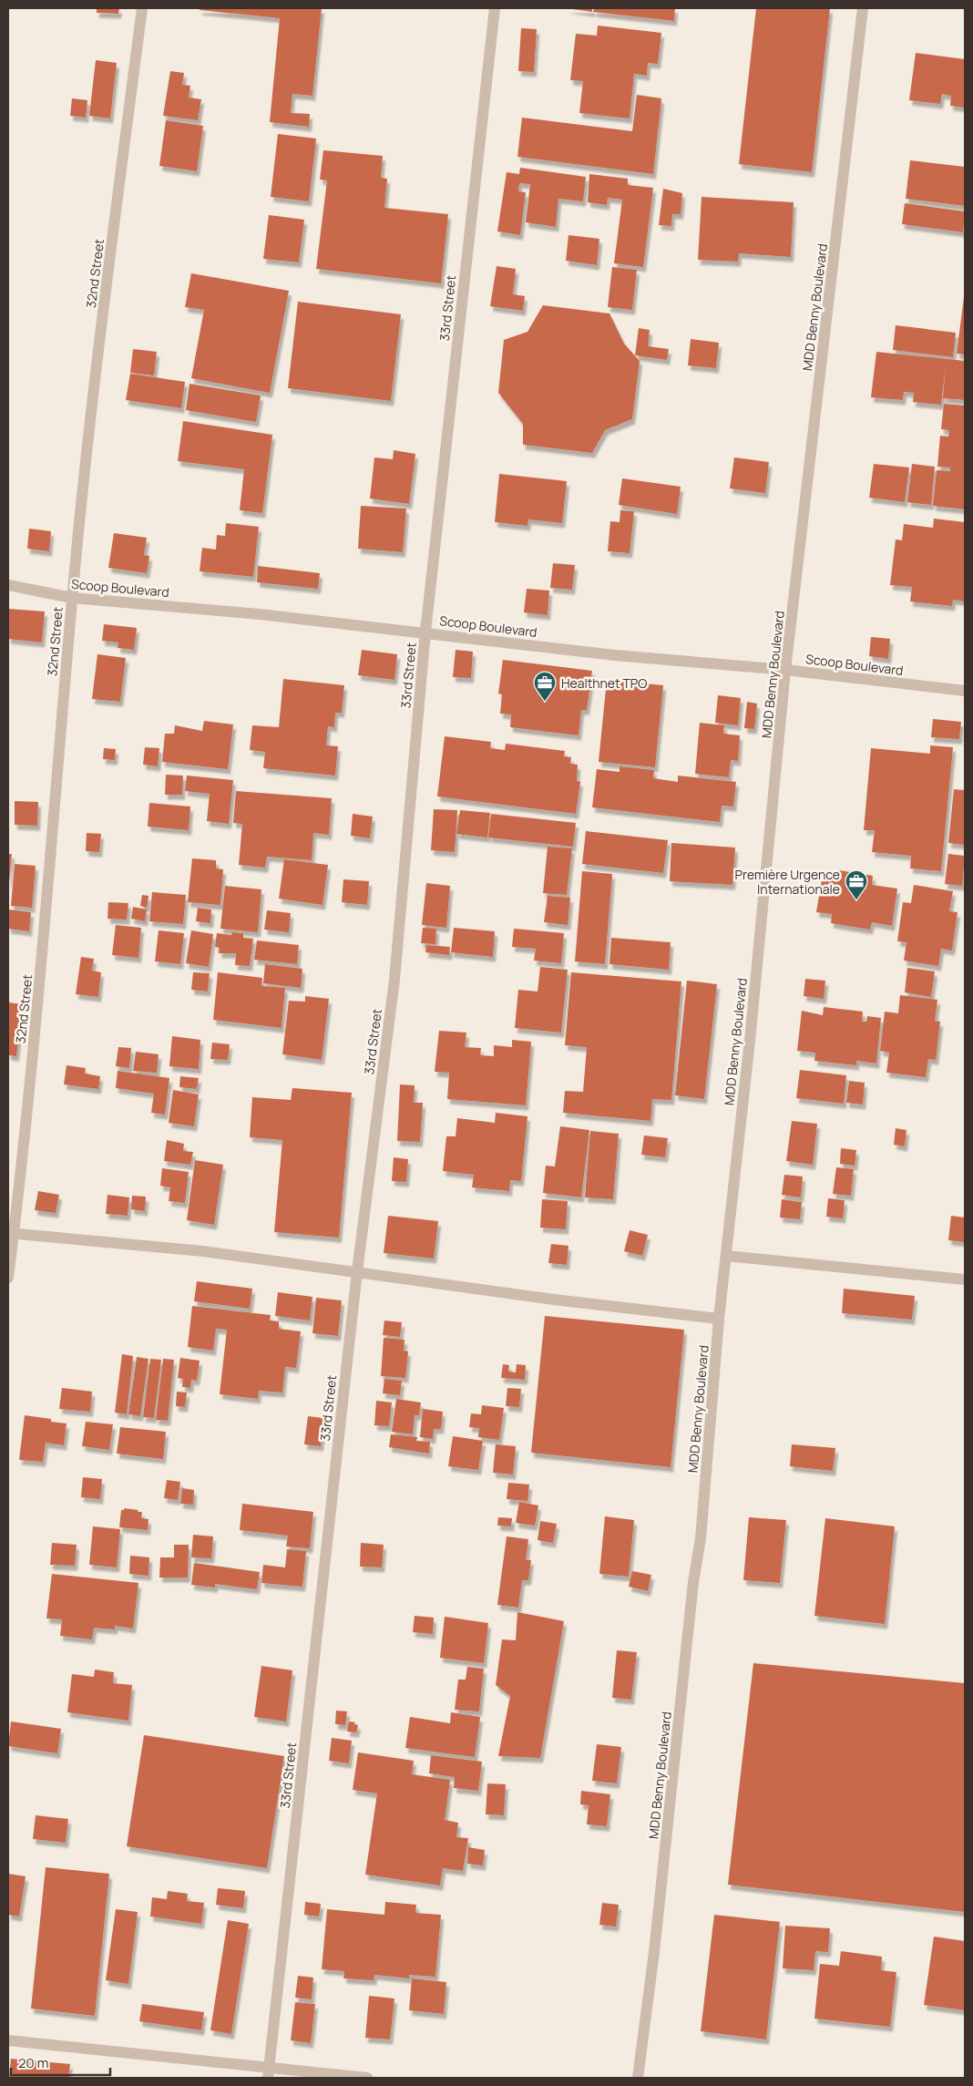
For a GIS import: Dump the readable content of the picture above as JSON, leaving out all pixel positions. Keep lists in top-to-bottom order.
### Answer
{
  "streets": {
    "street": [
      "32nd Street",
      "MDD Benny Boulevard",
      "33rd Street",
      "Scoop Boulevard"
    ]
  },
  "crossings": [
    ["32nd Street", "Scoop Boulevard"],
    ["MDD Benny Boulevard", "Scoop Boulevard"],
    ["33rd Street", "Scoop Boulevard"]
  ],
  "places": {
    "office": ["Healthnet TPO", "Première Urgence Internationale"]
  },
  "scale_bar": "20 m"
}
